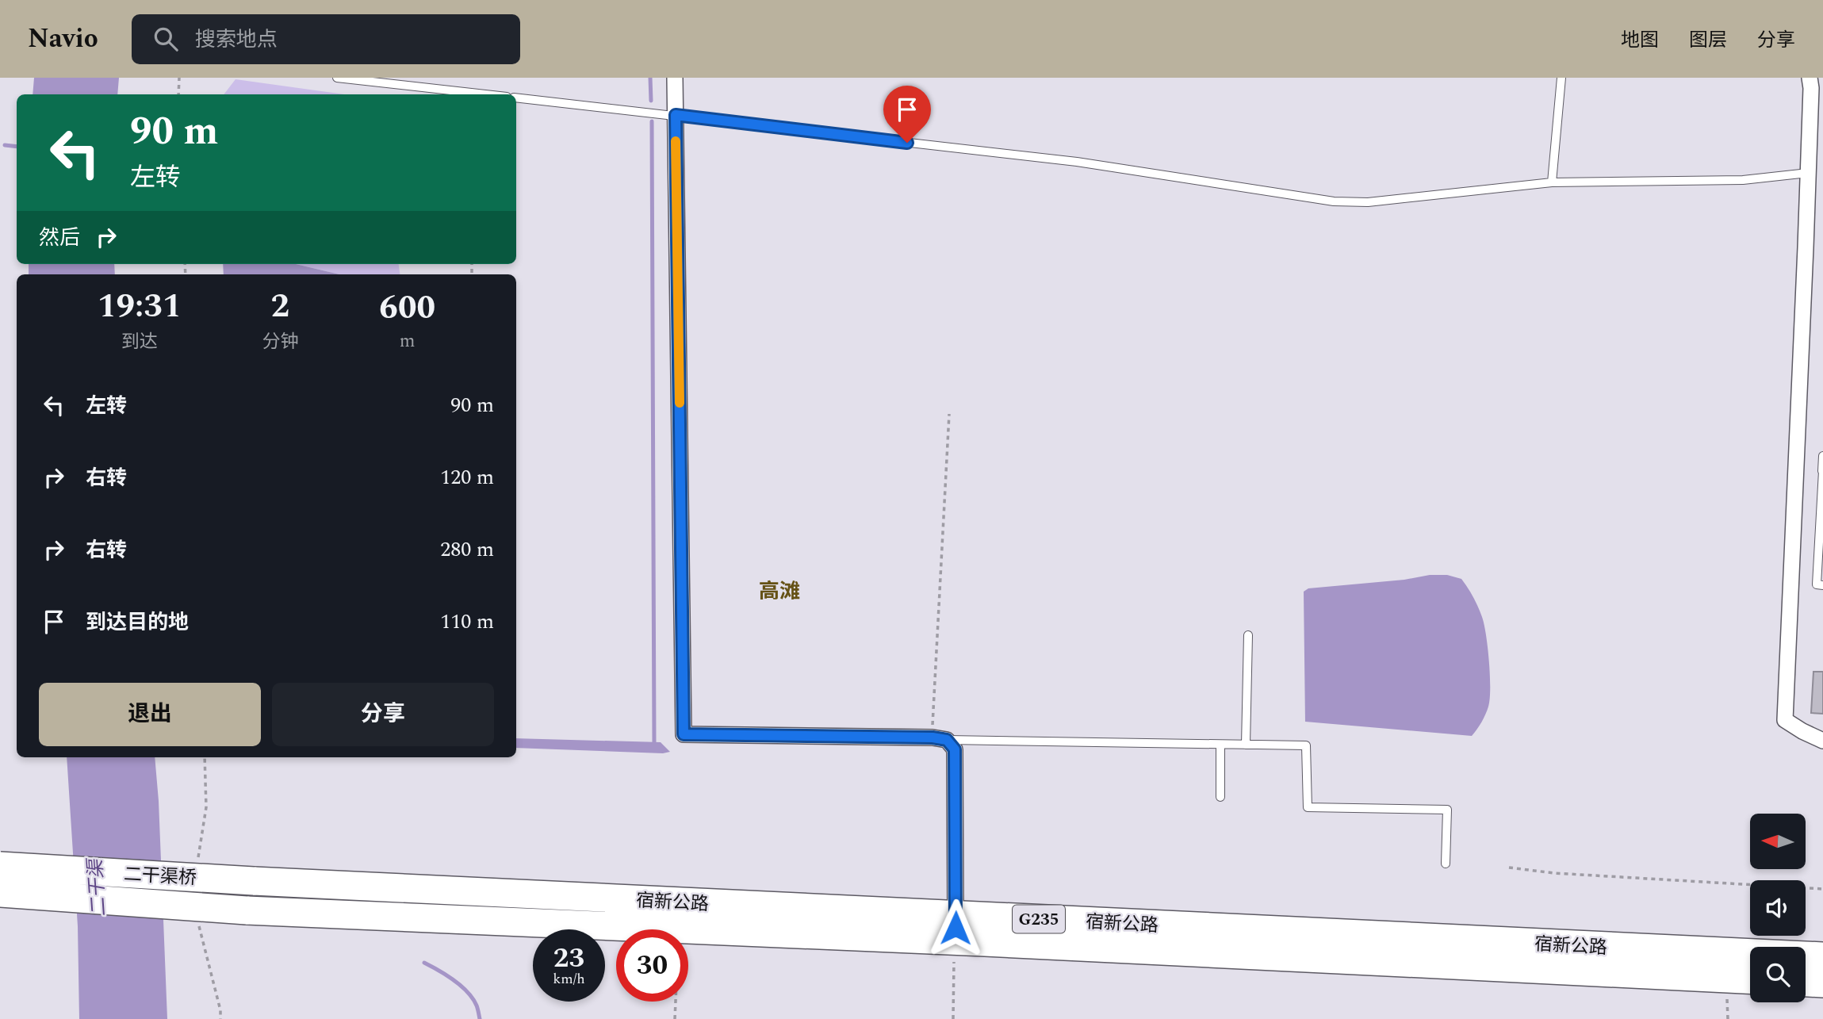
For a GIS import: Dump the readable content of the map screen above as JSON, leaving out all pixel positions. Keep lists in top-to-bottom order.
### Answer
{
  "streets": {
    "highway": ["二干渠桥", "宿新公路", "G235"]
  },
  "crossings": [
    ["二干渠桥", "宿新公路"]
  ],
  "districts": ["高滩"],
  "water": ["二干渠"],
  "north": "left",
  "page": {
    "header": "Navio",
    "search": "搜索地点",
    "nav": ["地图", "图层", "分享"],
    "turn": ["90 m", "左转"],
    "then": "然后",
    "eta": [
      "19:31",
      "到达",
      "2",
      "分钟",
      "600",
      "m"
    ],
    "list": [
      {
        "name": "左转",
        "value": "90 m"
      },
      {
        "name": "右转",
        "value": "120 m"
      },
      {
        "name": "右转",
        "value": "280 m"
      },
      {
        "name": "到达目的地",
        "value": "110 m"
      }
    ],
    "buttons": ["退出", "分享"],
    "speed": "23 km/h",
    "limit": "30"
  }
}
